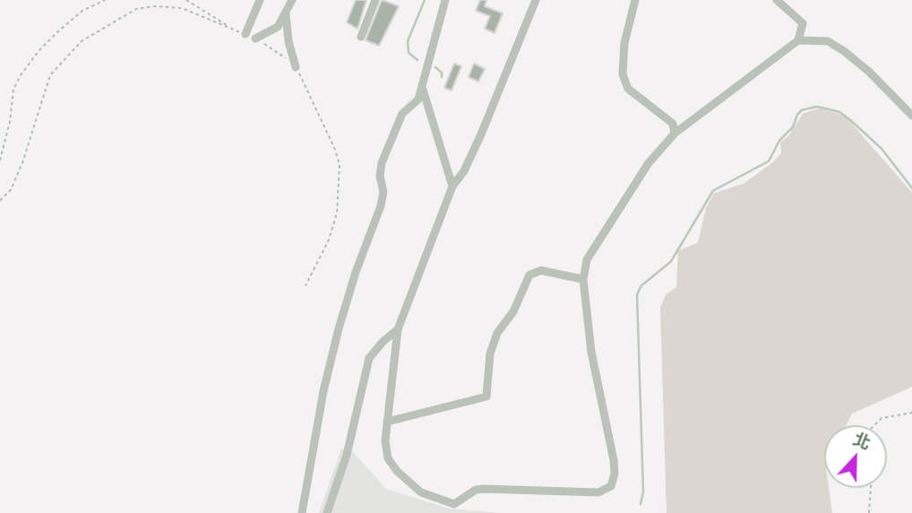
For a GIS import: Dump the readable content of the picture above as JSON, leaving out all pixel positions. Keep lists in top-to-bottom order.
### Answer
{
  "north": "top"
}
